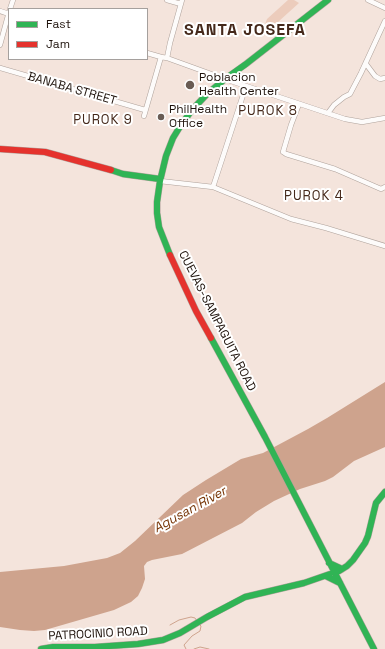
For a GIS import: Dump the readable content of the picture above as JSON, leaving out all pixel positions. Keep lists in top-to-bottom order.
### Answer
{
  "streets": {
    "main road": ["CUEVAS-SAMPAGUITA ROAD", "PATROCINIO ROAD"],
    "street": ["BANABA STREET"]
  },
  "crossings": [
    ["CUEVAS-SAMPAGUITA ROAD", "PATROCINIO ROAD"]
  ],
  "districts": [
    "SANTA JOSEFA",
    "PUROK 8",
    "PUROK 9",
    "PUROK 4"
  ],
  "water": ["Agusan River"],
  "places": ["Poblacion Health Center", "PhilHealth Office"],
  "legend": ["Fast", "Jam"]
}
